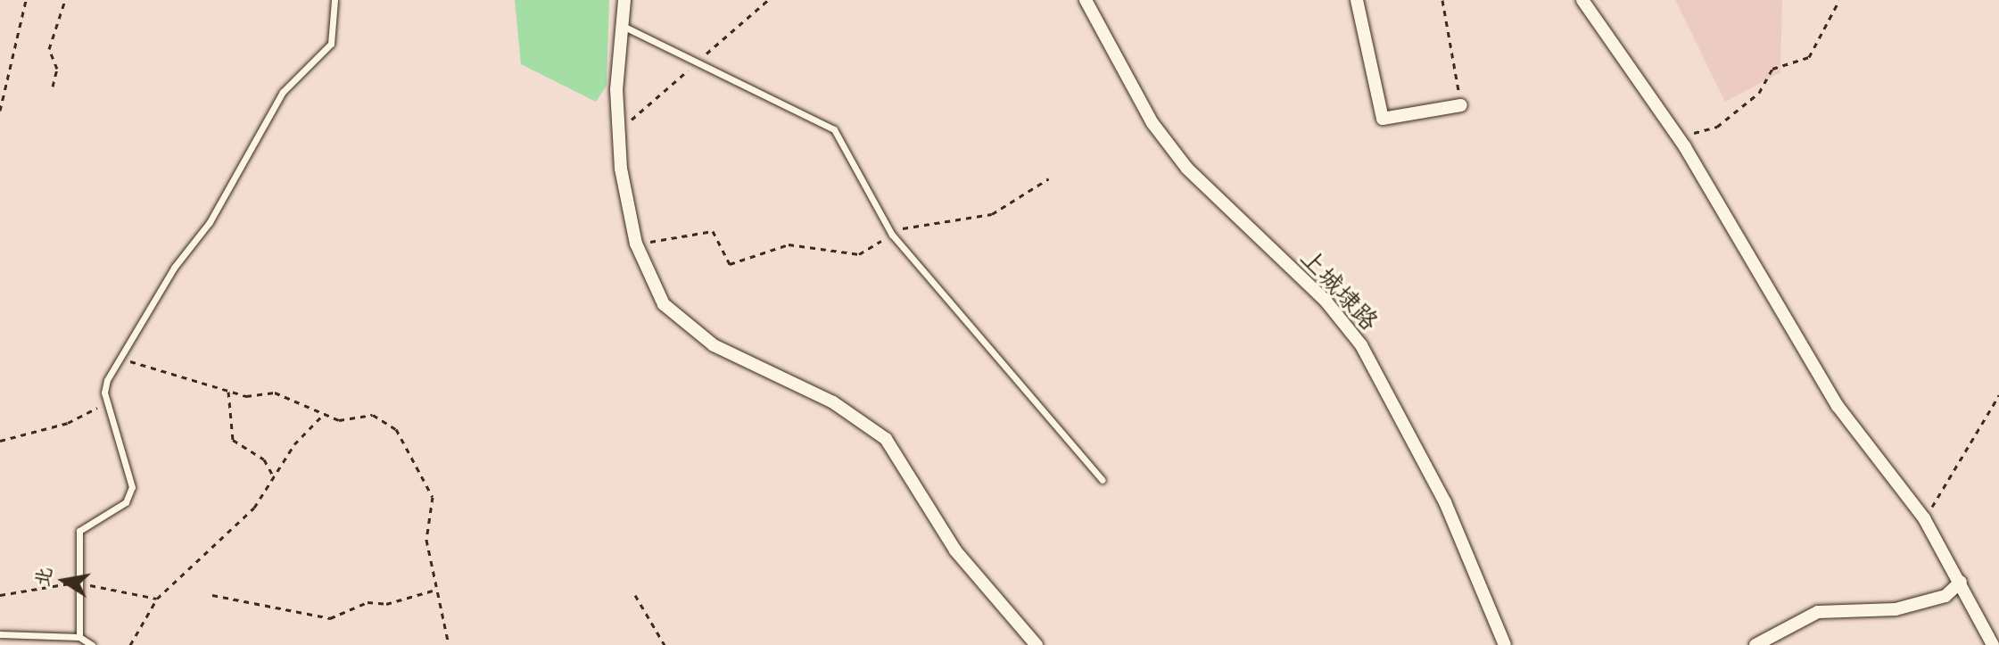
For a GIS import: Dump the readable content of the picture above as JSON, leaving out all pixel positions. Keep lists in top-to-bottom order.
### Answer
{
  "streets": {
    "street": ["上城埭路"]
  },
  "north": "left"
}
